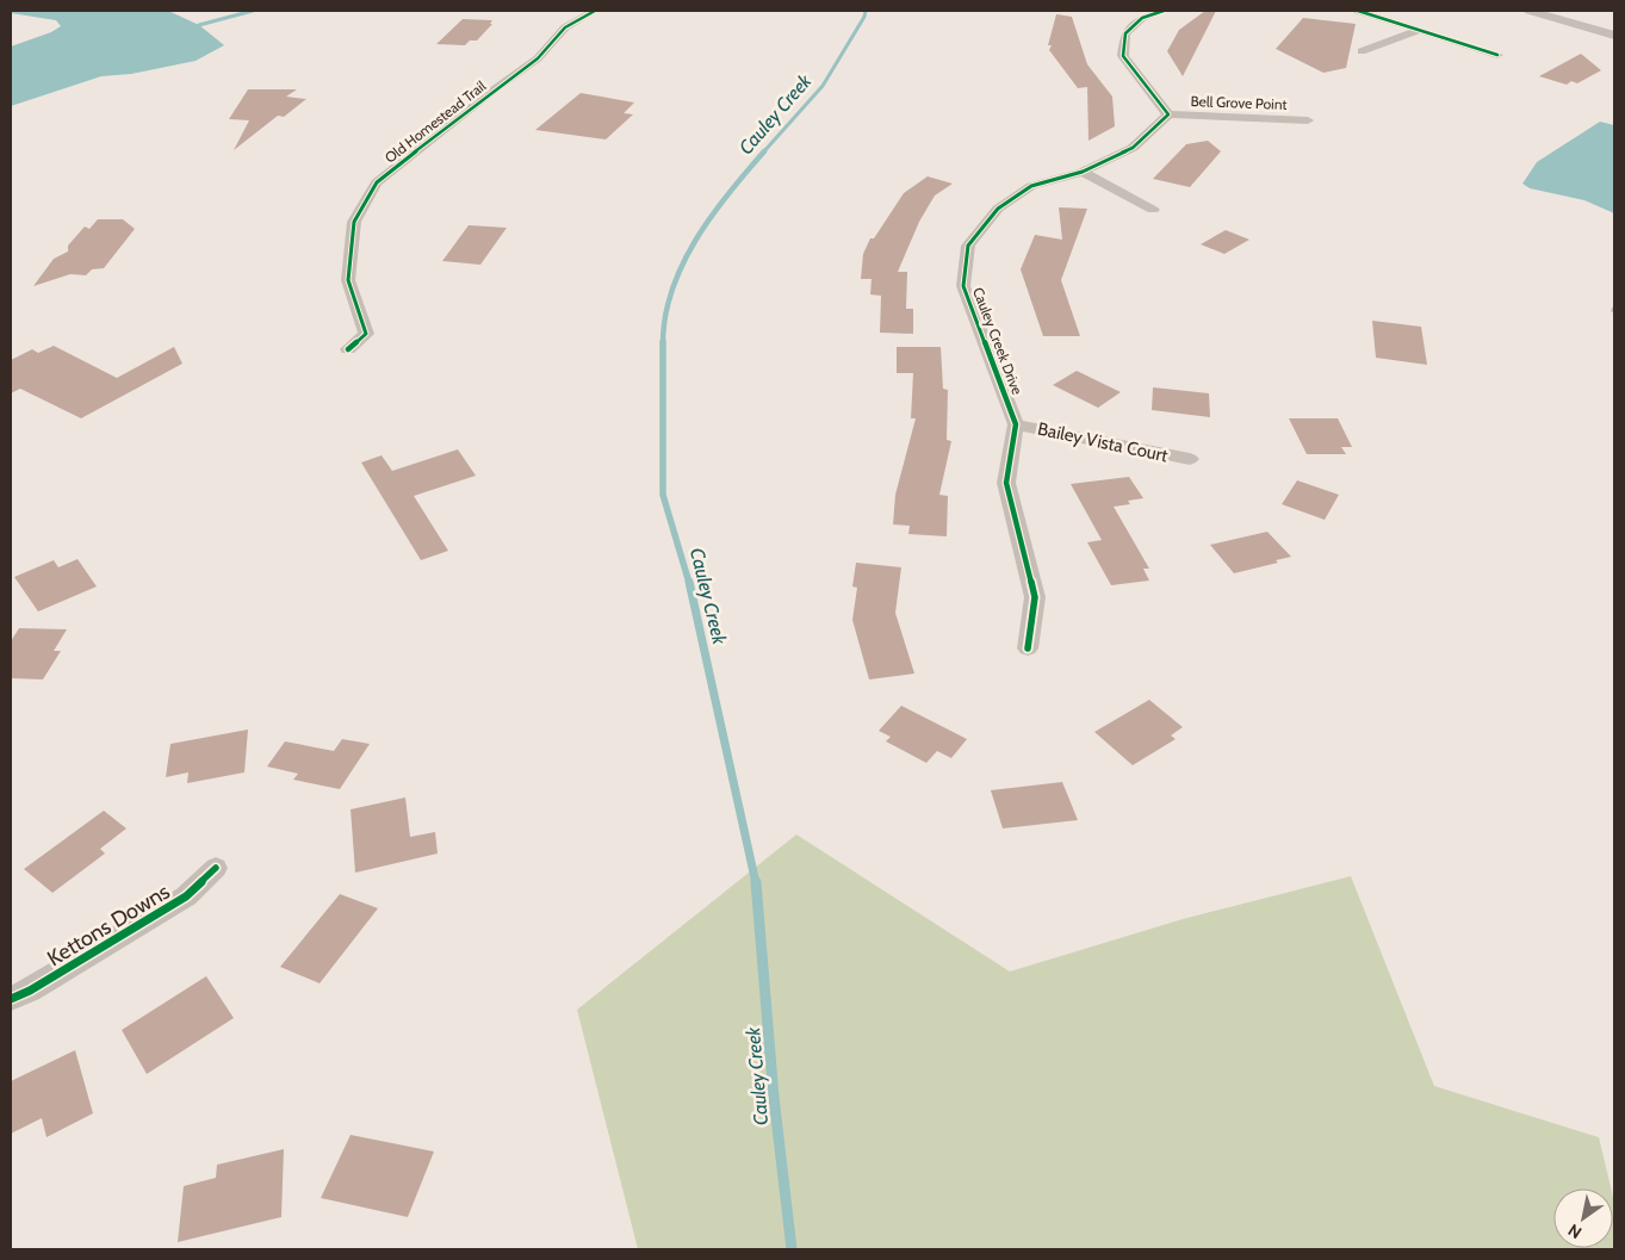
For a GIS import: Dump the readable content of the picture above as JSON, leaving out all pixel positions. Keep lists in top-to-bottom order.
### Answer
{
  "streets": {
    "street": [
      "Bell Grove Point",
      "Old Homestead Trail",
      "Cauley Creek Drive",
      "Bailey Vista Court",
      "Kettons Downs"
    ]
  },
  "crossings": [
    ["Bell Grove Point", "Cauley Creek Drive"],
    ["Cauley Creek Drive", "Bailey Vista Court"]
  ],
  "water": ["Cauley Creek"],
  "north": "bottom left"
}
